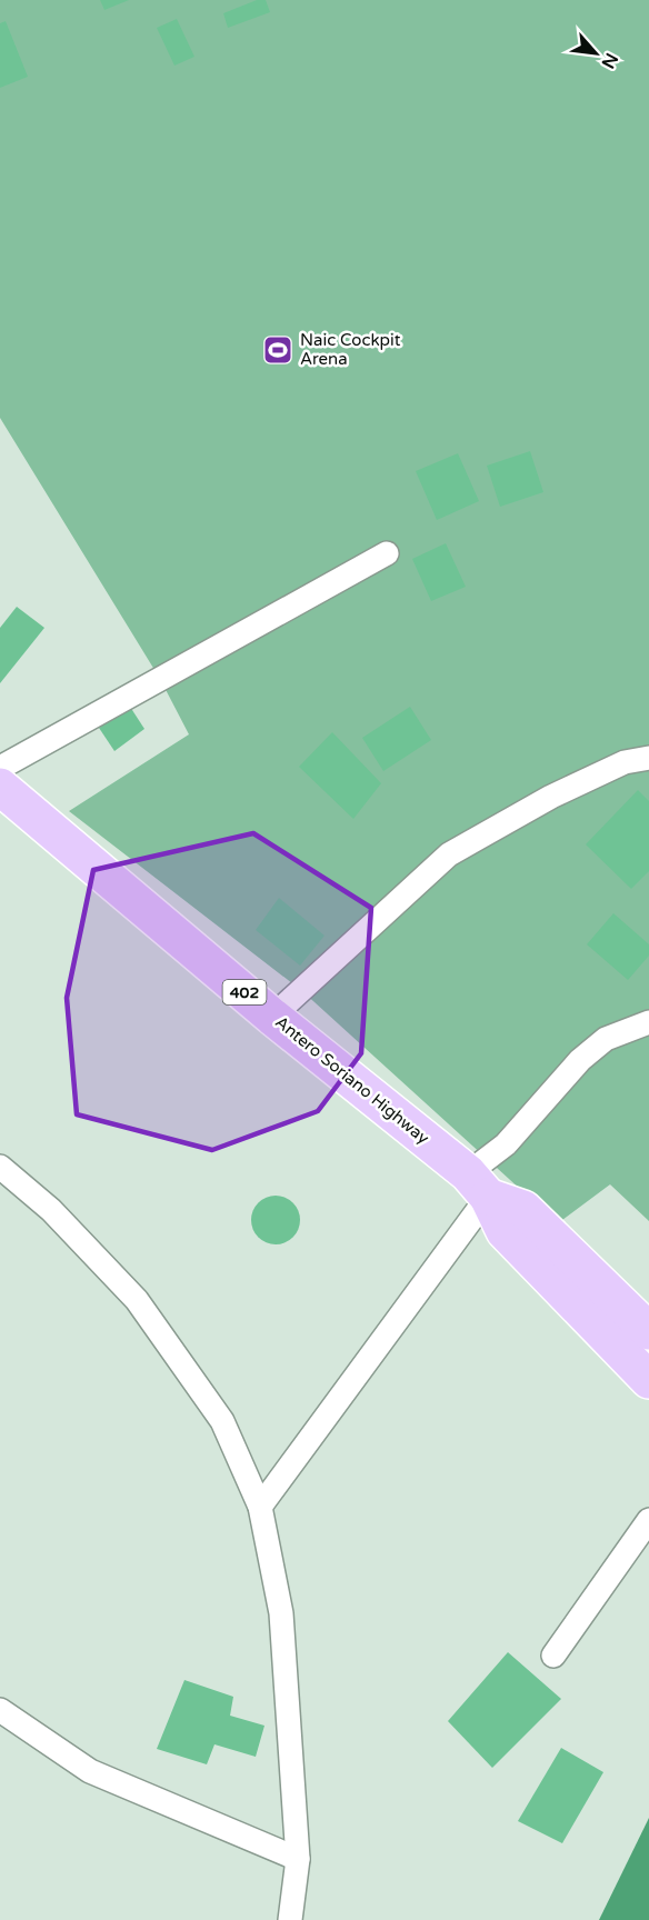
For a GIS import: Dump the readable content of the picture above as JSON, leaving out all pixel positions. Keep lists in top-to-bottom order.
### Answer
{
  "streets": {
    "main road": ["402", "Antero Soriano Highway"]
  },
  "places": {
    "sports": ["Naic Cockpit Arena"]
  },
  "north": "bottom right"
}
